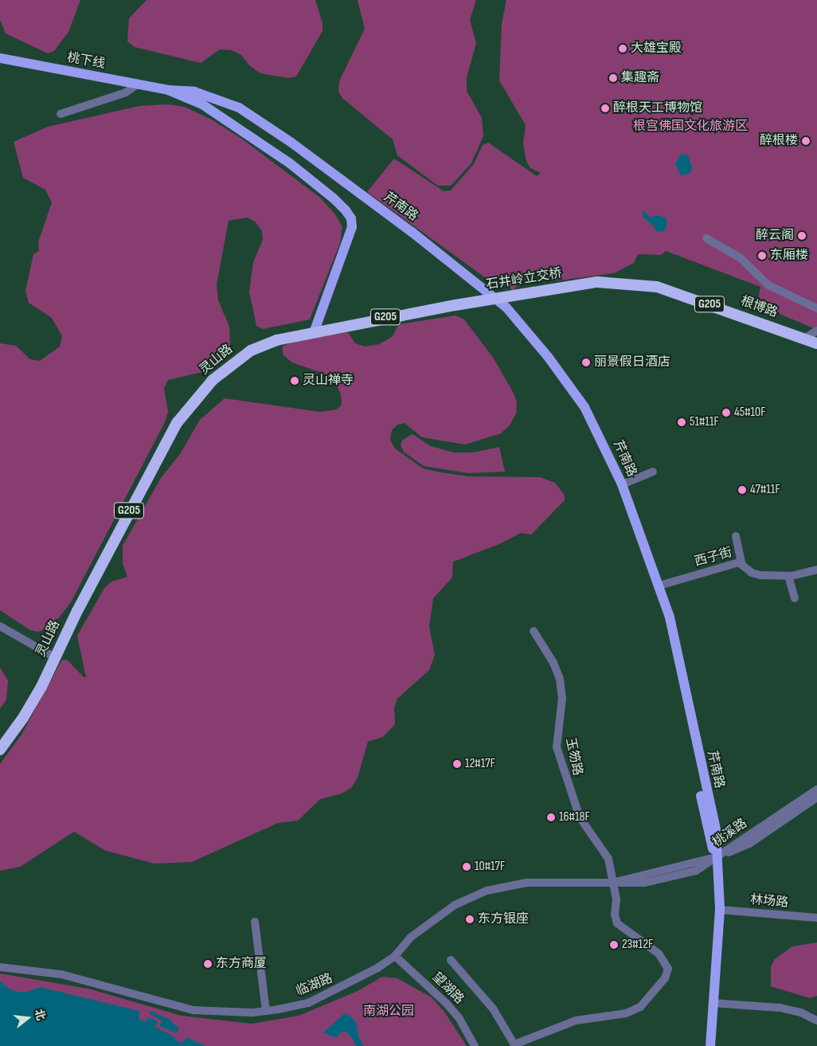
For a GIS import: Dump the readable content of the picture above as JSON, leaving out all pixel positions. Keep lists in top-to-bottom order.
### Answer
{
  "streets": {
    "highway": [
      "石井岭立交桥",
      "G205",
      "根博路",
      "灵山路"
    ],
    "main road": ["桃下线", "芹南路"],
    "street": [
      "西子街",
      "玉笏路",
      "桃溪路",
      "林场路",
      "临湖路",
      "望湖路"
    ]
  },
  "crossings": [
    ["桃下线", "芹南路"],
    ["芹南路", "西子街"],
    ["芹南路", "桃溪路"],
    ["芹南路", "林场路"],
    ["芹南路", "临湖路"],
    ["石井岭立交桥", "根博路"],
    ["石井岭立交桥", "灵山路"],
    ["玉笏路", "临湖路"],
    ["桃溪路", "临湖路"],
    ["临湖路", "望湖路"]
  ],
  "parks": ["根宫佛国文化旅游区", "南湖公园"],
  "places": [
    "大雄宝殿",
    "集趣斋",
    "醉根天工博物馆",
    "醉根楼",
    "醉云阁",
    "东厢楼",
    "丽景假日酒店",
    "灵山禅寺",
    "45#10F",
    "51#11F",
    "47#11F",
    "12#17F",
    "16#18F",
    "10#17F",
    "东方银座",
    "23#12F",
    "东方商厦"
  ],
  "north": "right"
}
